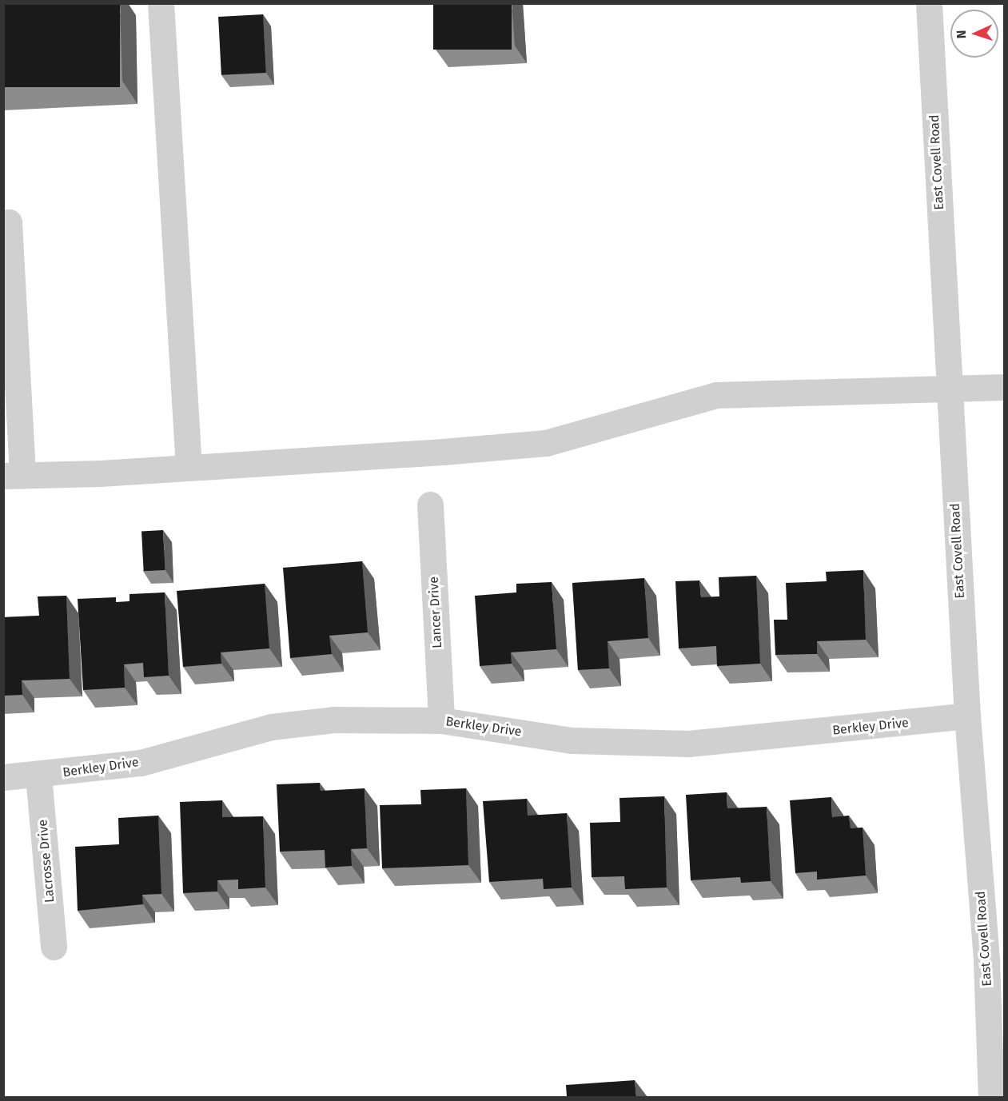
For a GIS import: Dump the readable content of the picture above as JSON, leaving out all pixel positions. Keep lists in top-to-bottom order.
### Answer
{
  "streets": {
    "street": [
      "East Covell Road",
      "Lancer Drive",
      "Berkley Drive",
      "Lacrosse Drive"
    ]
  },
  "crossings": [
    ["East Covell Road", "Berkley Drive"],
    ["Lancer Drive", "Berkley Drive"],
    ["Berkley Drive", "Lacrosse Drive"]
  ],
  "north": "left"
}
